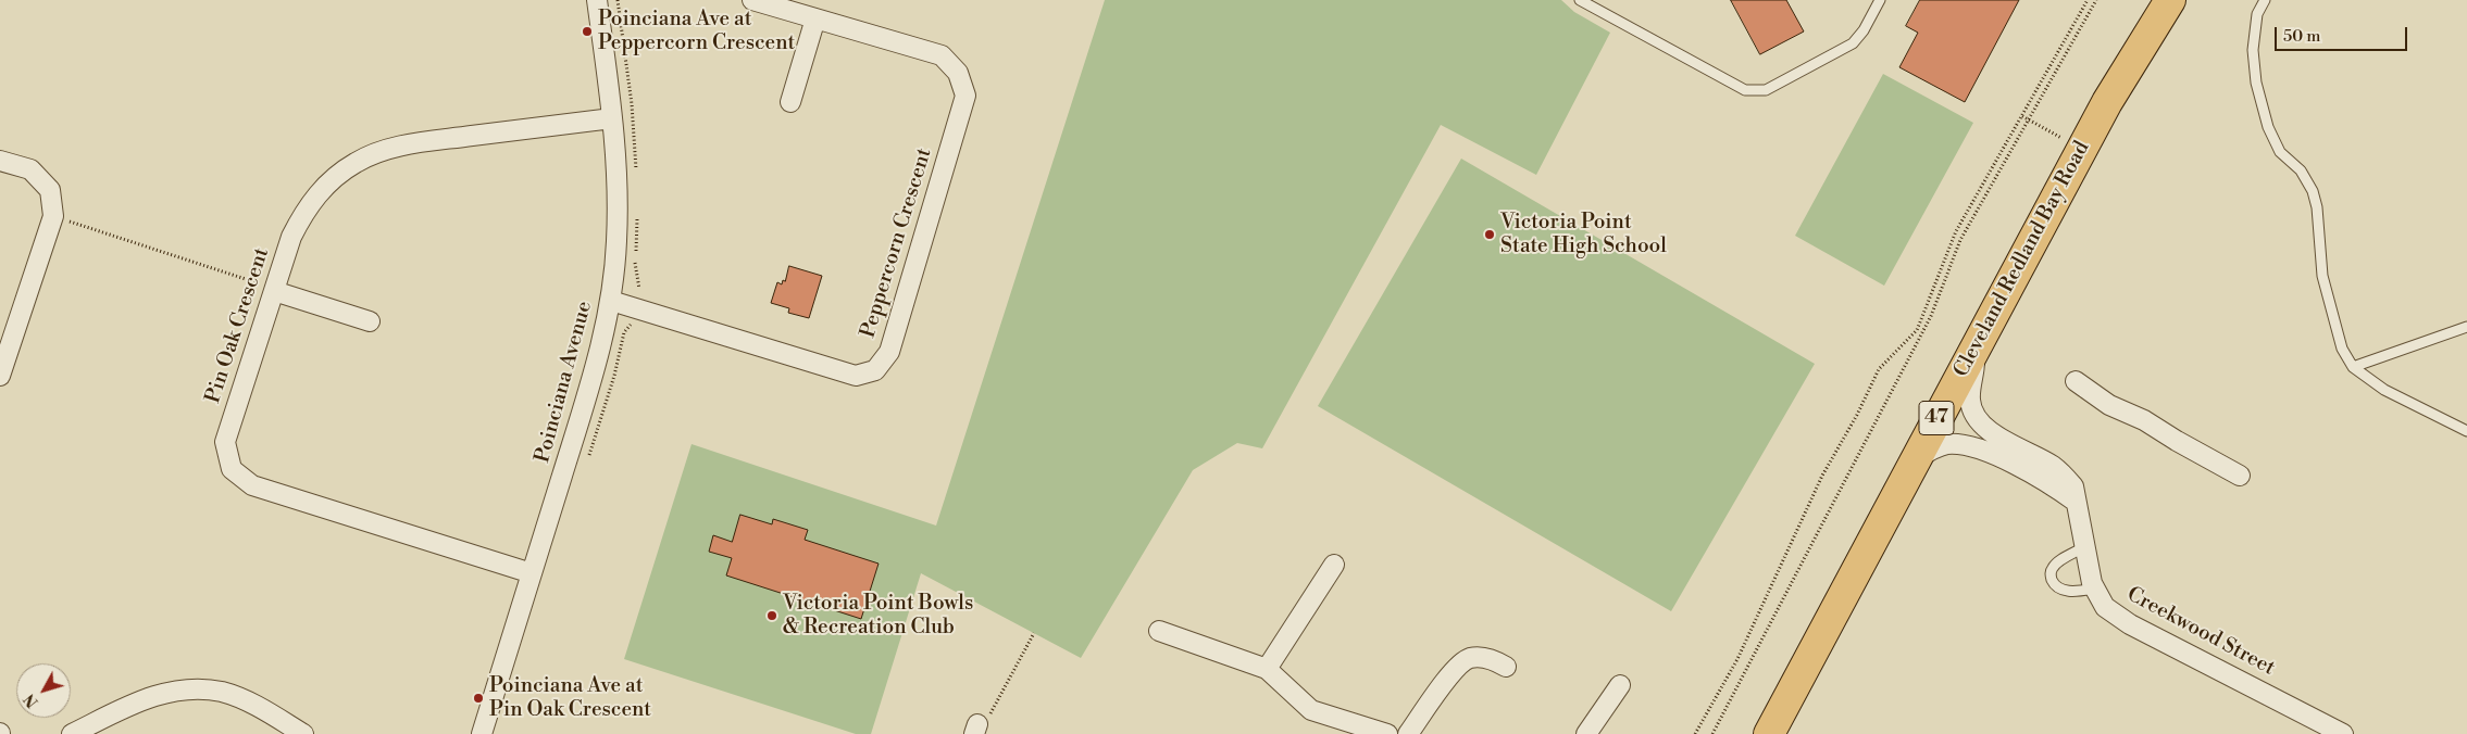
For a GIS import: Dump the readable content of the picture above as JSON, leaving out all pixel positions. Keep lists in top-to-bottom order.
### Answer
{
  "streets": {
    "highway": ["Cleveland Redland Bay Road", "47"],
    "street": [
      "Peppercorn Crescent",
      "Pin Oak Crescent",
      "Poinciana Avenue",
      "Creekwood Street"
    ]
  },
  "crossings": [
    ["Peppercorn Crescent", "Poinciana Avenue"],
    ["Cleveland Redland Bay Road", "Creekwood Street"],
    ["Pin Oak Crescent", "Poinciana Avenue"]
  ],
  "places": [
    "Poinciana Ave at Peppercorn Crescent",
    "Victoria Point State High School",
    "Victoria Point Bowls & Recreation Club",
    "Poinciana Ave at Pin Oak Crescent"
  ],
  "scale_bar": "50 m",
  "north": "bottom left"
}
